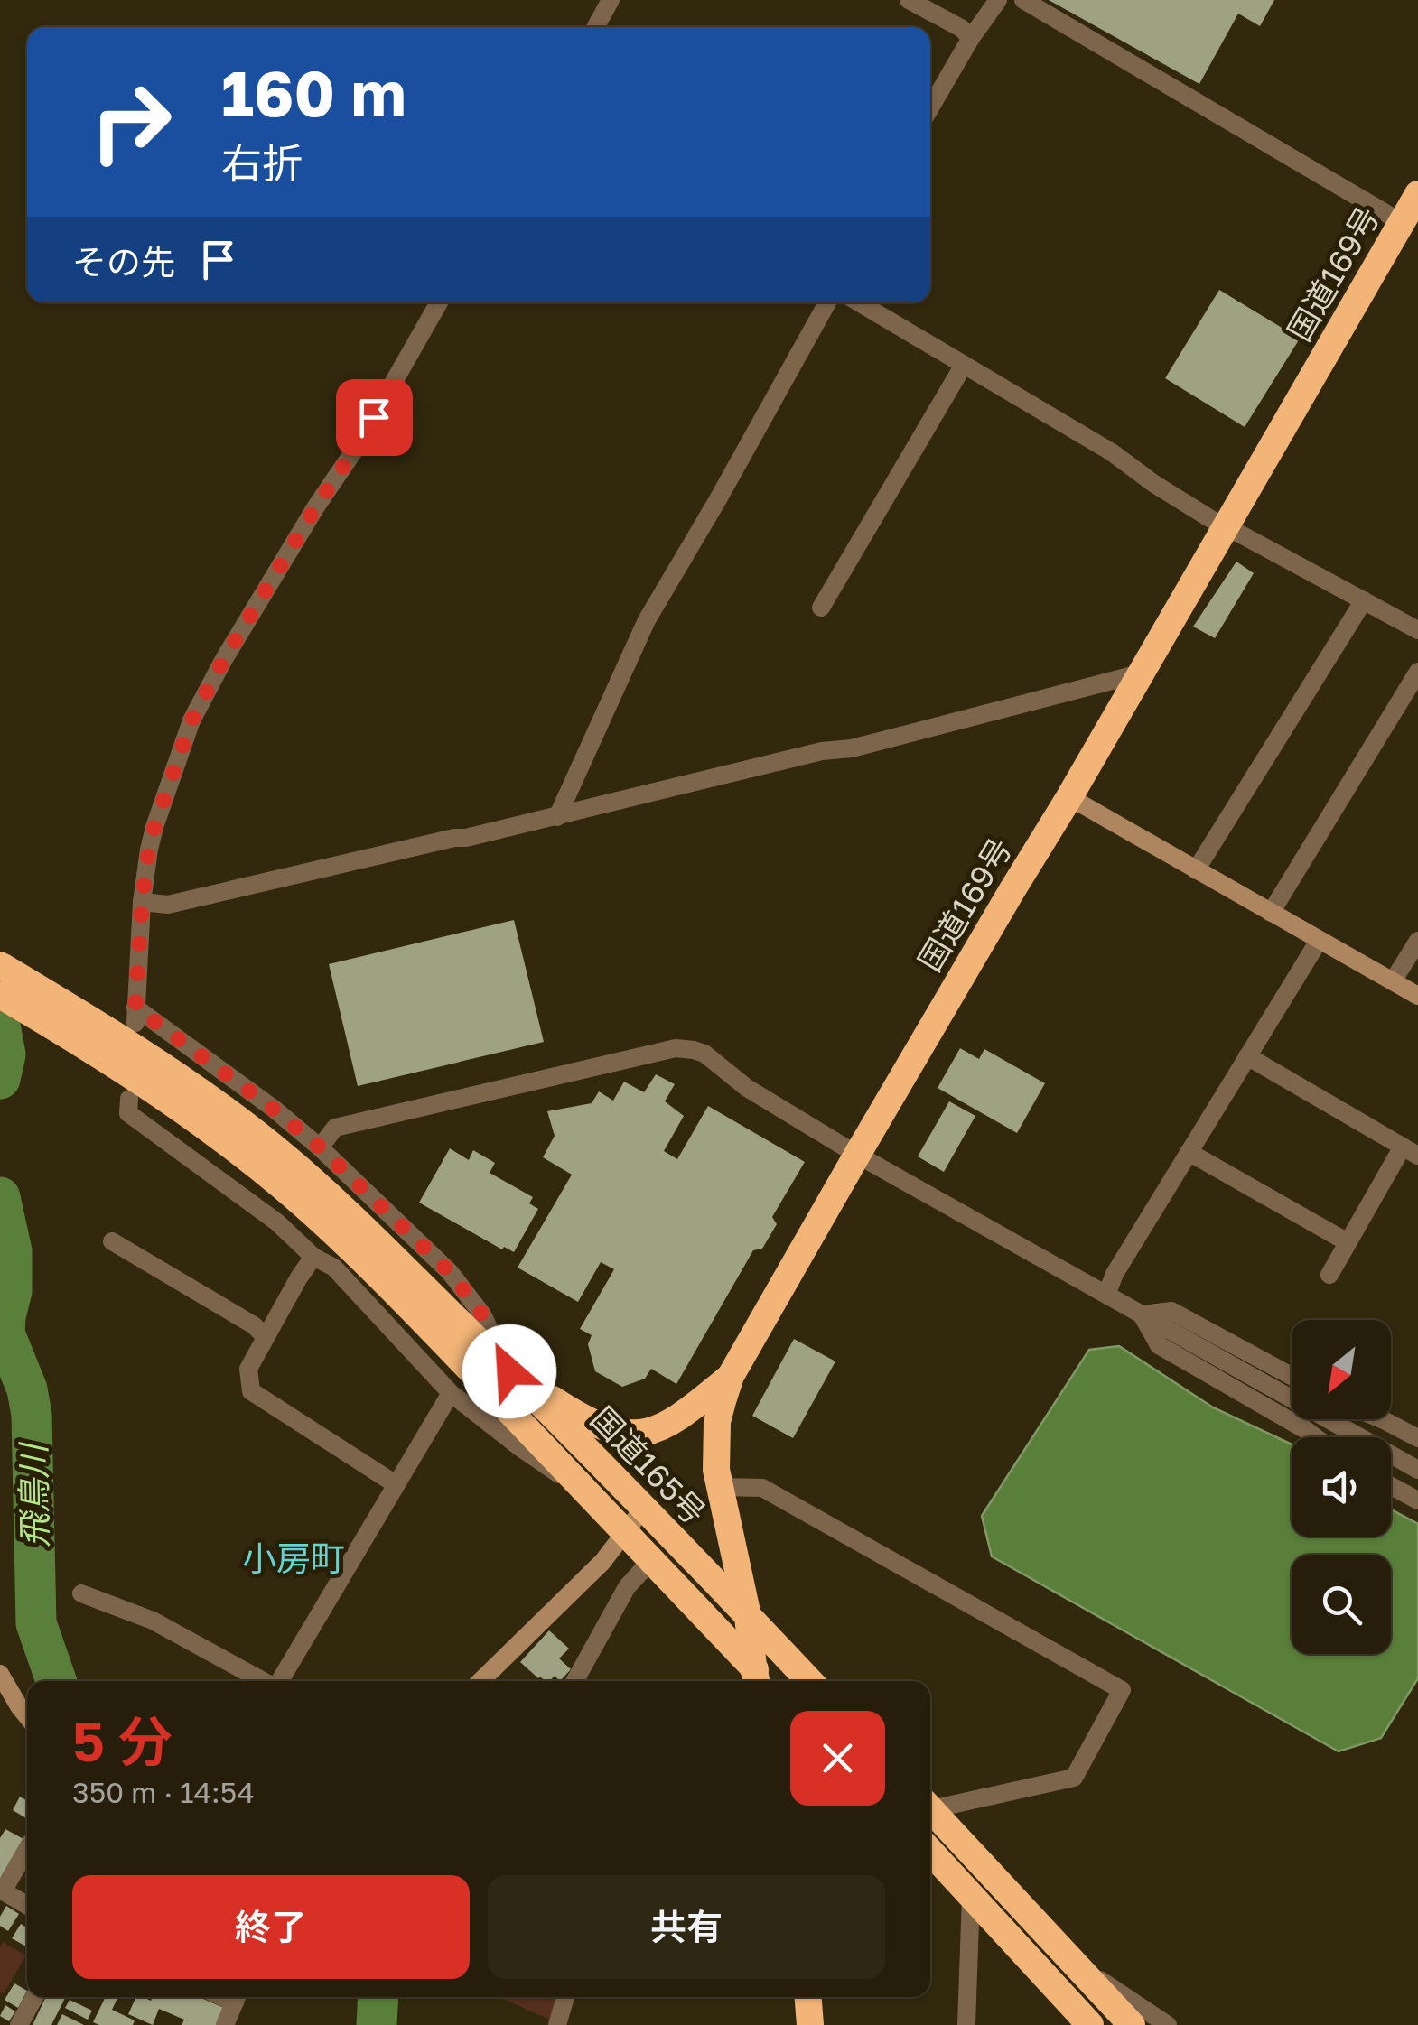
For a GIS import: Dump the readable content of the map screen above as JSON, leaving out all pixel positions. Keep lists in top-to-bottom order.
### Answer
{
  "streets": {
    "highway": ["国道169号", "国道165号"]
  },
  "crossings": [
    ["国道169号", "国道165号"]
  ],
  "districts": ["小房町"],
  "water": ["飛鳥川"],
  "north": "bottom left",
  "page": {
    "turn": ["160 m", "右折"],
    "then": "その先",
    "heading": ["5 分", "350 m · 14:54"],
    "buttons": ["終了", "共有"]
  }
}
